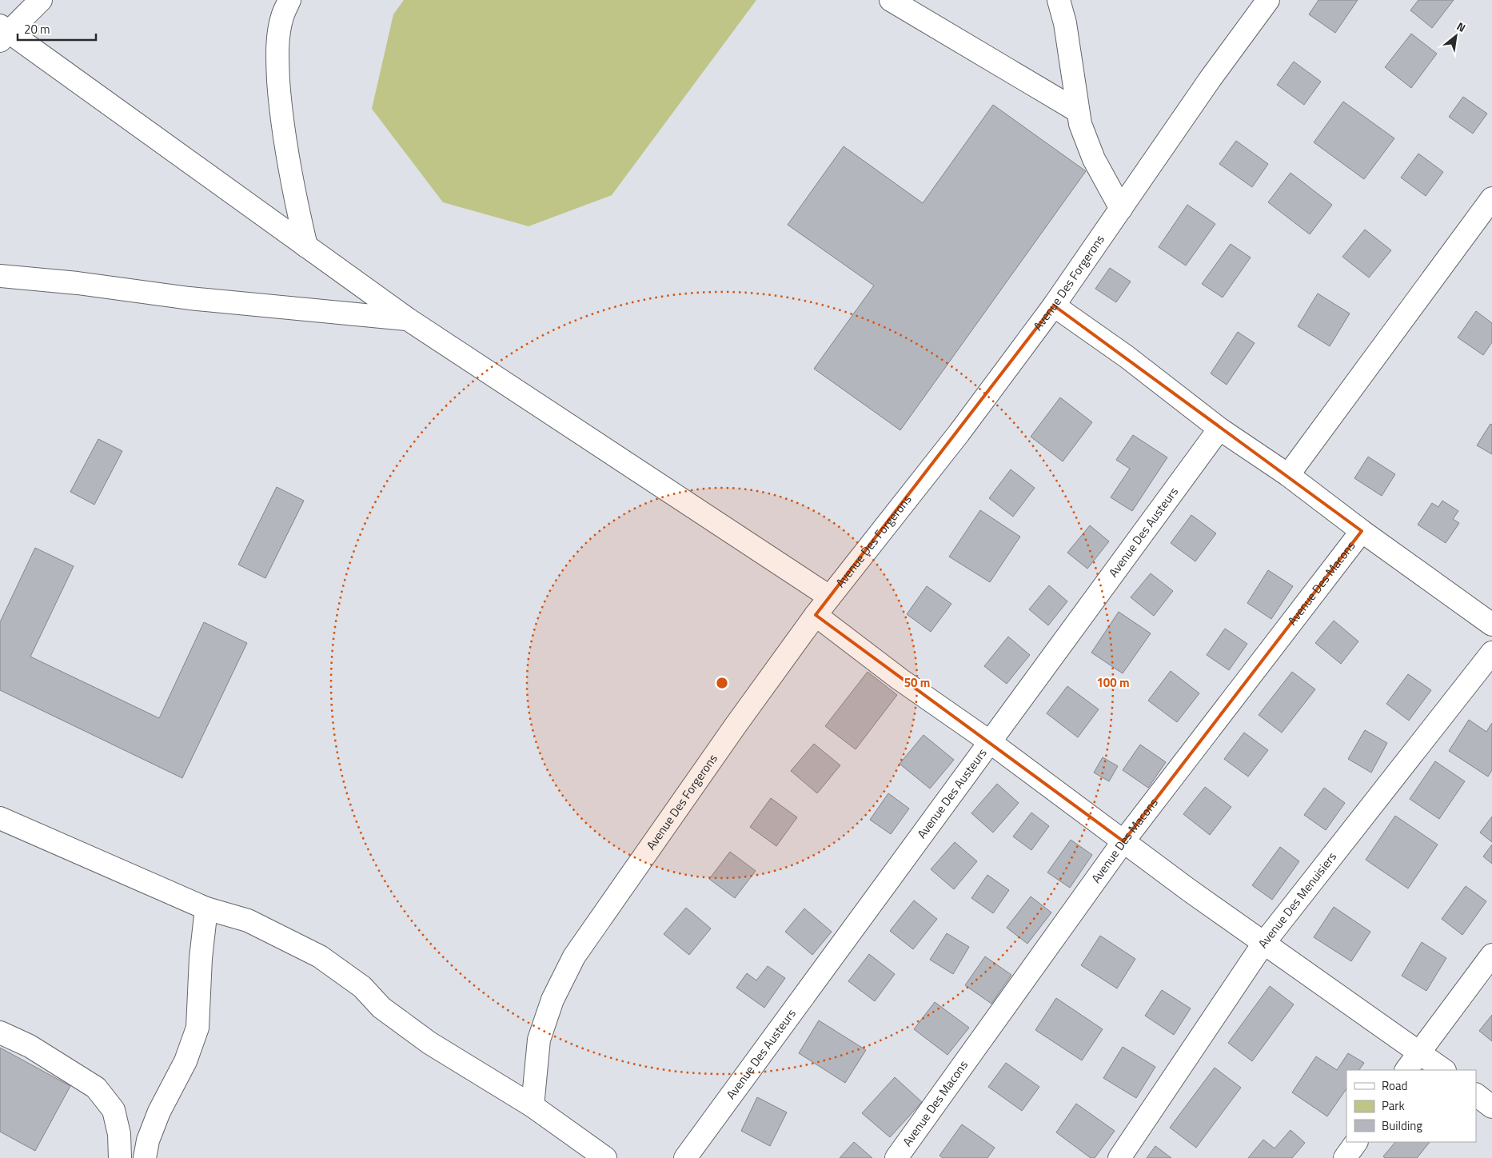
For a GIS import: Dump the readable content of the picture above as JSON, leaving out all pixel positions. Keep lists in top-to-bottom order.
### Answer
{
  "streets": {
    "street": [
      "Avenue Des Forgerons",
      "Avenue Des Austeurs",
      "Avenue Des Macons",
      "Avenue Des Menuisiers"
    ]
  },
  "legend": ["Road", "Park", "Building"],
  "scale_bar": "20 m",
  "north": "top right",
  "rings": ["50 m", "100 m"]
}
